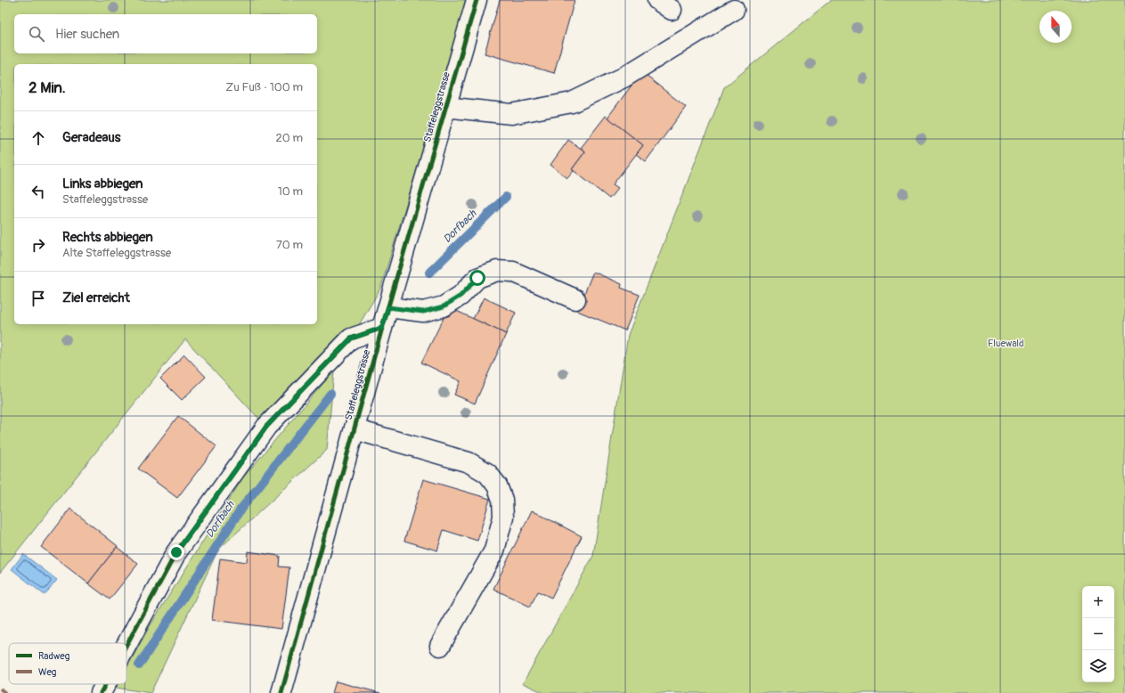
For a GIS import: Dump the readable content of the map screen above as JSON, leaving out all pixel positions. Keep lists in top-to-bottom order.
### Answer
{
  "streets": {
    "street": ["Staffeleggstrasse"]
  },
  "water": ["Dorfbach"],
  "parks": ["Fluewald"],
  "legend": ["Radweg", "Weg"],
  "north": "top",
  "page": {
    "search": "Hier suchen",
    "heading": ["2 Min.", "Zu Fuß · 100 m"],
    "list": [
      ["Geradeaus", "20 m"],
      ["Links abbiegen", "Staffeleggstrasse", "10 m"],
      ["Rechts abbiegen", "Alte Staffeleggstrasse", "70 m"],
      "Ziel erreicht"
    ],
    "map_buttons": ["+", "−"]
  }
}
